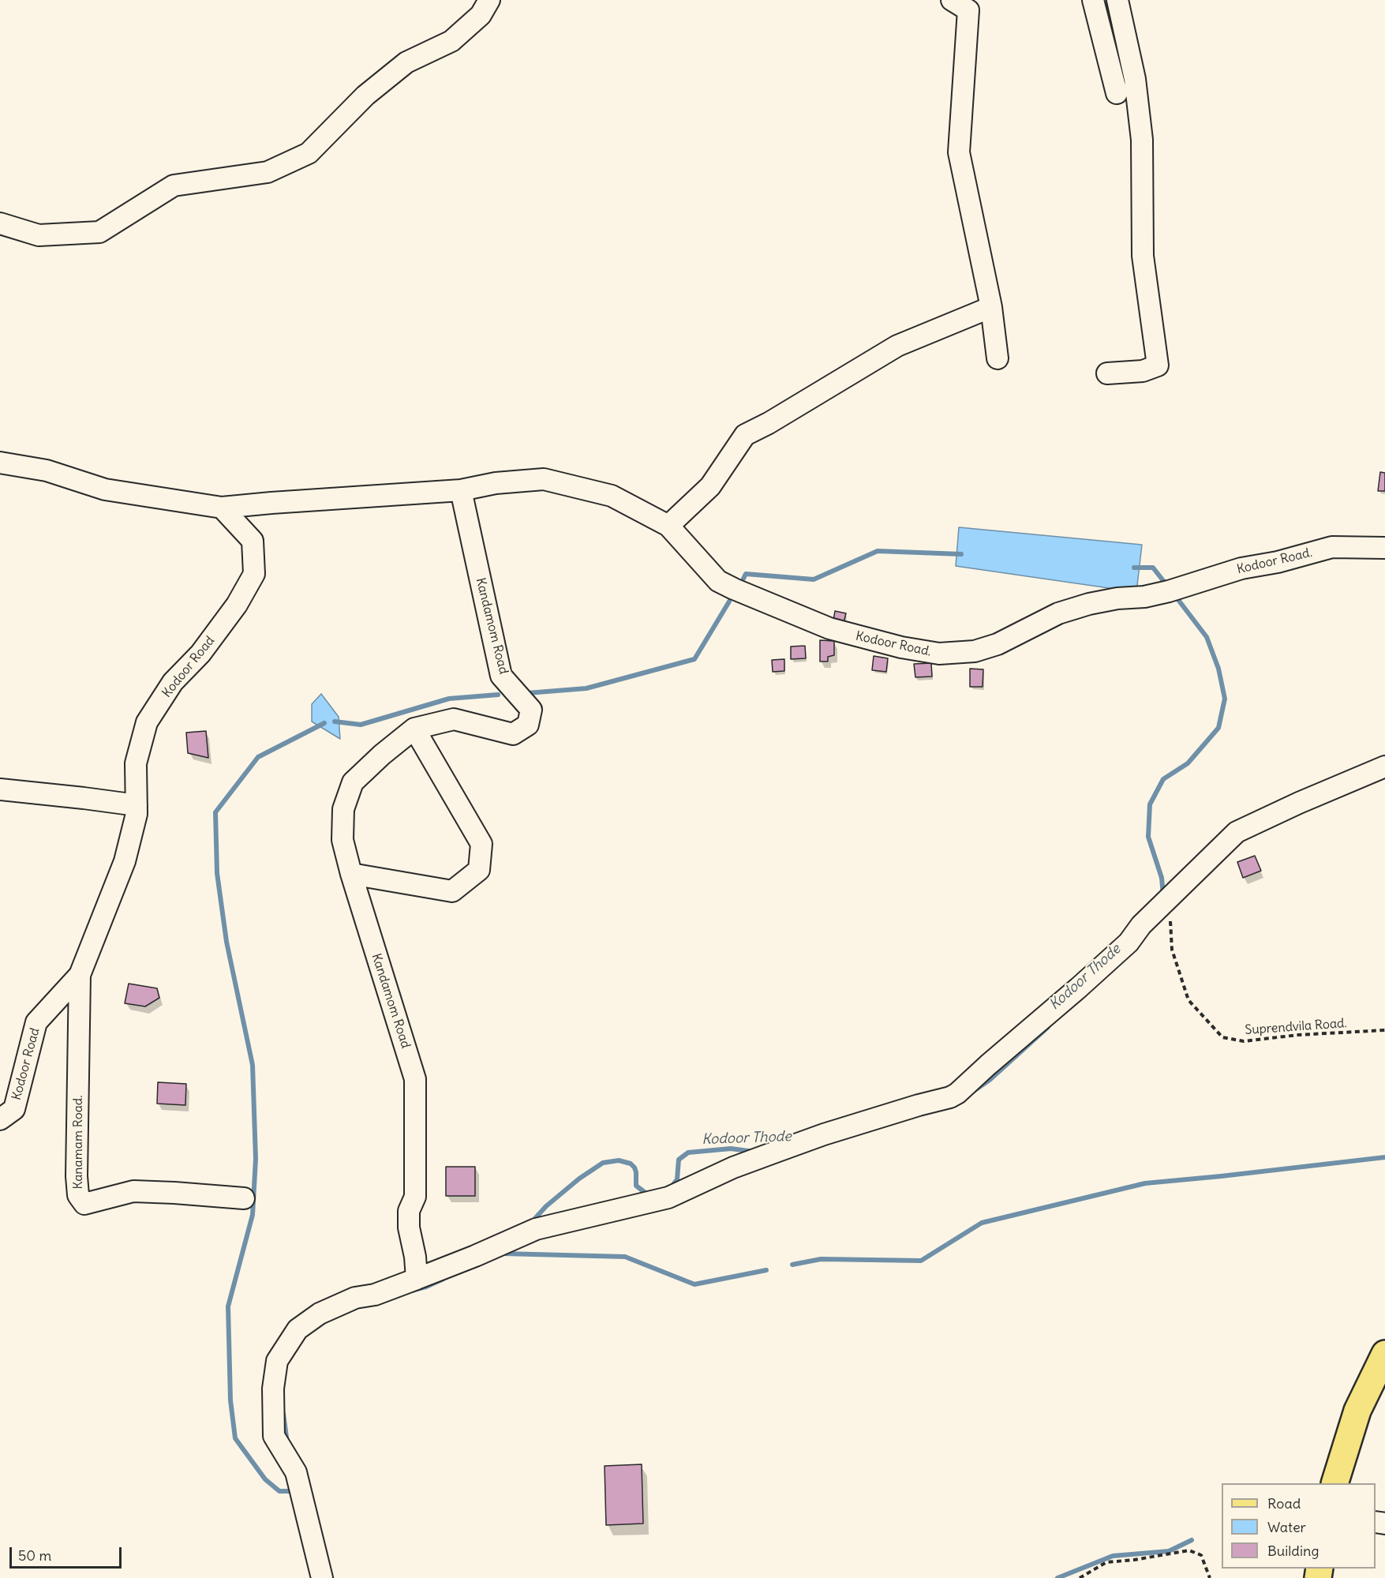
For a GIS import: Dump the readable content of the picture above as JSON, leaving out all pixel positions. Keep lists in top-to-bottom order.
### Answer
{
  "streets": {
    "street": [
      "Kodoor Road.",
      "Kandamom Road",
      "Kodoor Road",
      "Kanamam Road."
    ],
    "path": ["Suprendvila Road."]
  },
  "crossings": [
    ["Kodoor Road.", "Kandamom Road"],
    ["Kodoor Road.", "Kodoor Road"],
    ["Kodoor Road", "Kanamam Road."]
  ],
  "water": ["Kodoor Thode"],
  "legend": ["Road", "Water", "Building"],
  "scale_bar": "50 m"
}
